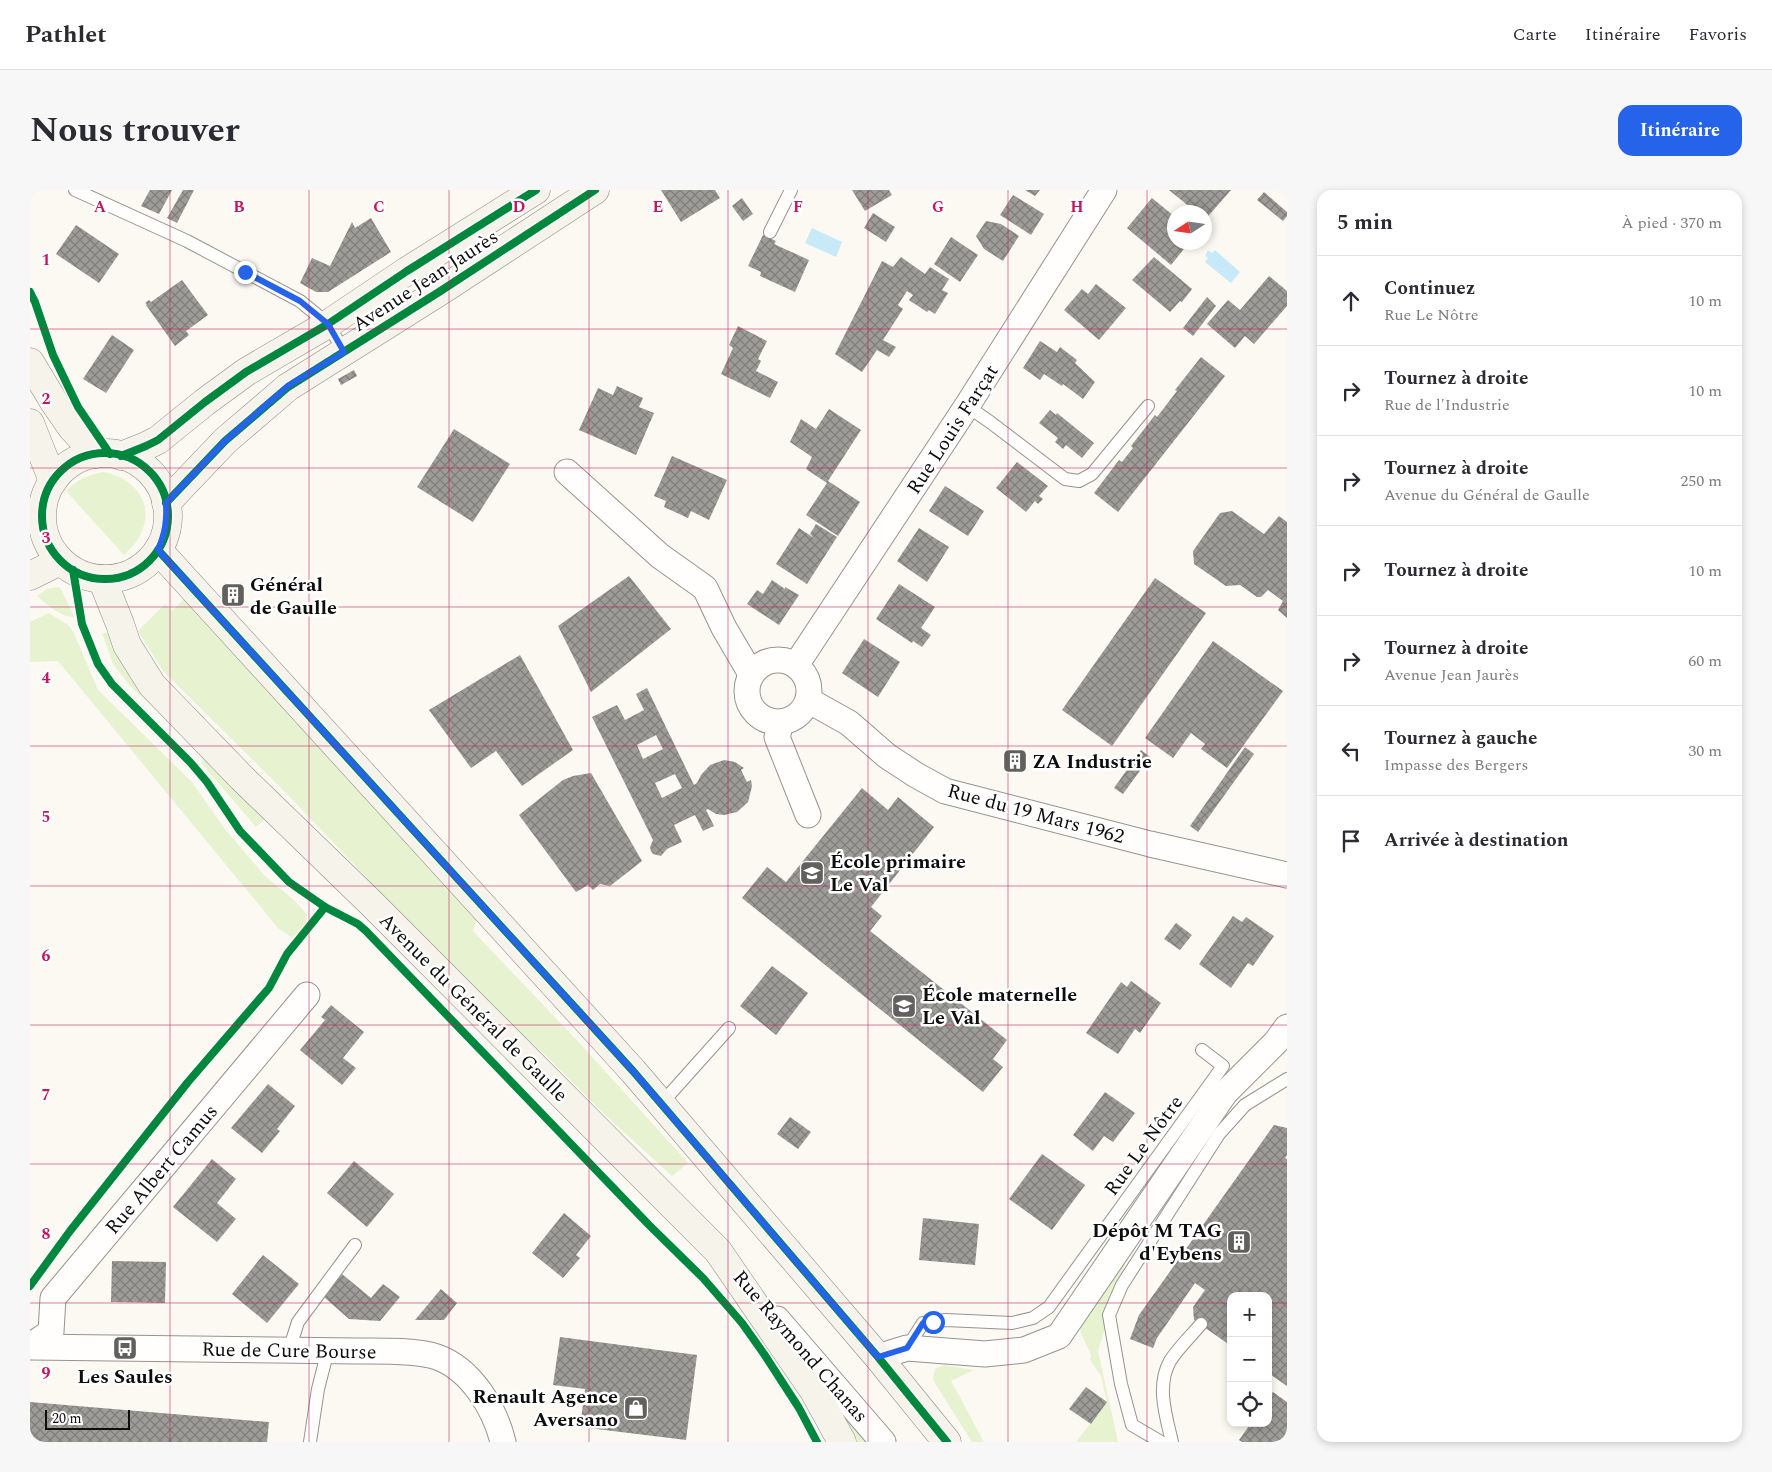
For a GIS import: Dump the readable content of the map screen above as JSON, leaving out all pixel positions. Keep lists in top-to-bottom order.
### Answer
{
  "streets": {
    "main road": ["Avenue Jean Jaurès", "Avenue du Général de Gaulle"],
    "street": [
      "Rue Louis Farçat",
      "Rue du 19 Mars 1962",
      "Rue Albert Camus",
      "Rue Raymond Chanas",
      "Rue de Cure Bourse"
    ],
    "lane": ["Rue Le Nôtre"]
  },
  "crossings": [
    ["Avenue Jean Jaurès", "Avenue du Général de Gaulle"],
    ["Rue Louis Farçat", "Rue du 19 Mars 1962"],
    ["Avenue du Général de Gaulle", "Rue Raymond Chanas"],
    ["Rue Albert Camus", "Rue de Cure Bourse"]
  ],
  "places": {
    "building": ["Général de Gaulle", "ZA Industrie", "Dépôt M TAG d'Eybens"],
    "school or university": ["École primaire Le Val", "École maternelle Le Val"],
    "bus stop": ["Les Saules"],
    "shop": ["Renault Agence Aversano"]
  },
  "scale_bar": "20 m",
  "north": "left",
  "page": {
    "header": "Pathlet",
    "nav": ["Carte", "Itinéraire", "Favoris"],
    "title": "Nous trouver",
    "buttons": "Itinéraire",
    "heading": ["5 min", "À pied · 370 m"],
    "list": [
      ["Continuez", "Rue Le Nôtre", "10 m"],
      ["Tournez à droite", "Rue de l'Industrie", "10 m"],
      ["Tournez à droite", "Avenue du Général de Gaulle", "250 m"],
      ["Tournez à droite", "10 m"],
      ["Tournez à droite", "Avenue Jean Jaurès", "60 m"],
      ["Tournez à gauche", "Impasse des Bergers", "30 m"],
      "Arrivée à destination"
    ],
    "map_buttons": ["+", "−"],
    "scale": "20 m"
  },
  "grid": {
    "columns": [
      "A",
      "B",
      "C",
      "D",
      "E",
      "F",
      "G",
      "H"
    ],
    "rows": [
      "1",
      "2",
      "3",
      "4",
      "5",
      "6",
      "7",
      "8",
      "9"
    ]
  }
}
